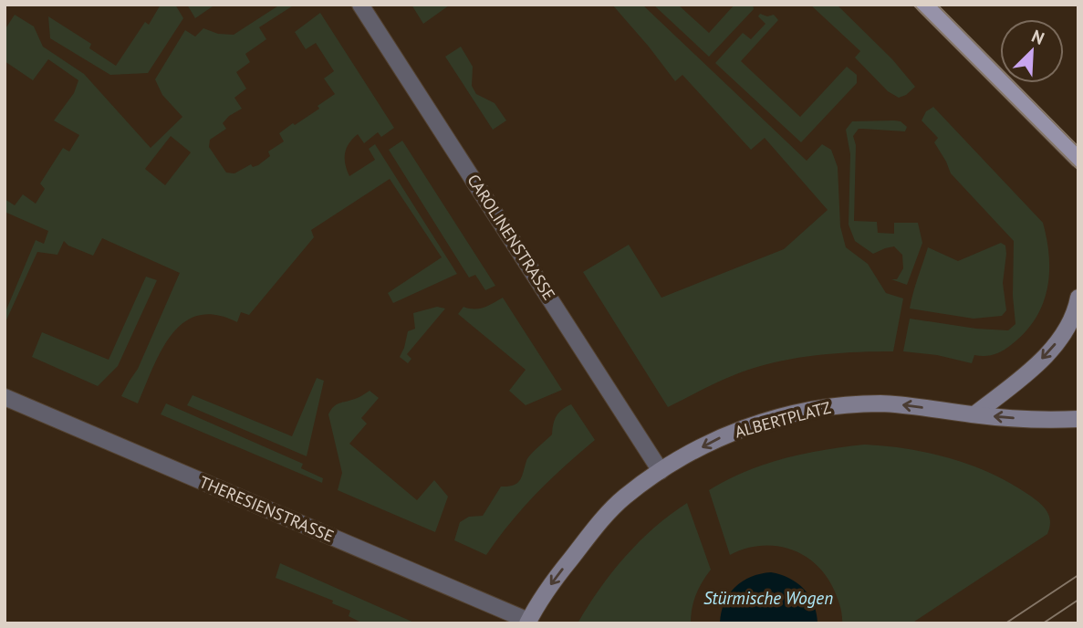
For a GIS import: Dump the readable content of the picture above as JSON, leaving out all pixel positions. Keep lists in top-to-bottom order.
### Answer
{
  "streets": {
    "main road": ["ALBERTPLATZ"],
    "street": ["CAROLINENSTRASSE", "THERESIENSTRASSE"]
  },
  "crossings": [
    ["CAROLINENSTRASSE", "ALBERTPLATZ"],
    ["ALBERTPLATZ", "THERESIENSTRASSE"]
  ],
  "one_way": ["ALBERTPLATZ"],
  "water": ["Stürmische Wogen"],
  "north": "top right"
}
